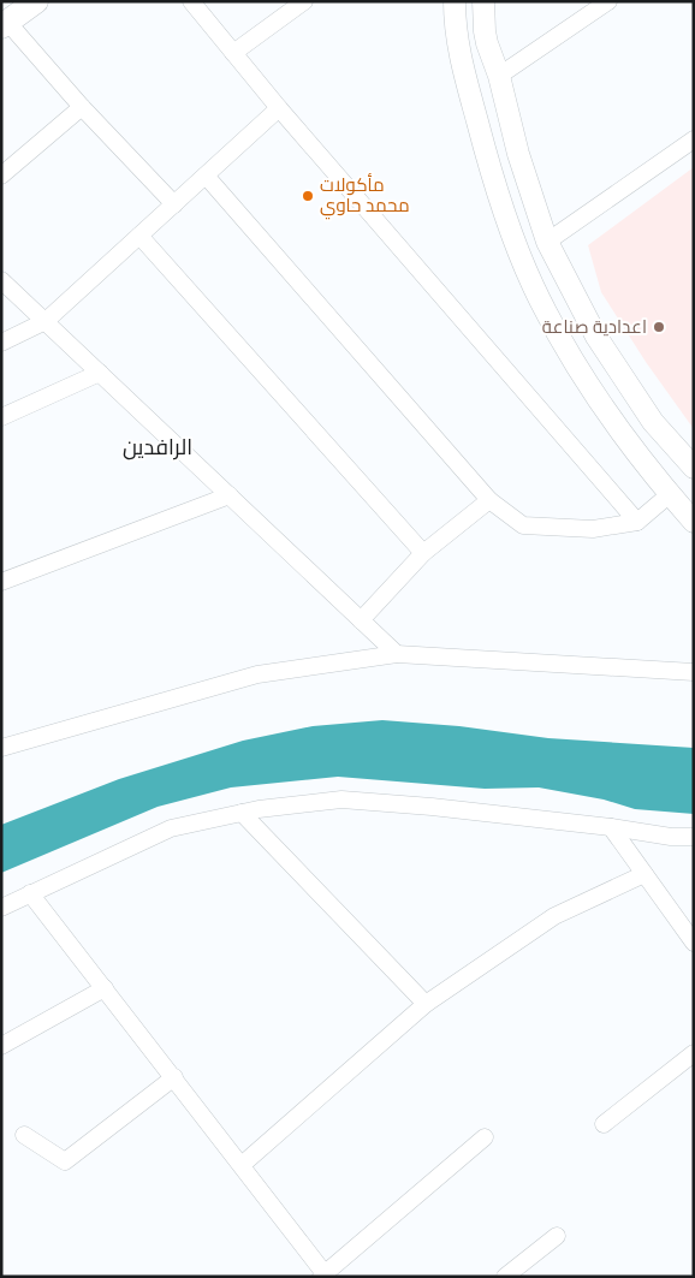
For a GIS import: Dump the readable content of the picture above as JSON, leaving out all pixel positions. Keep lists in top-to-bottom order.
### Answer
{
  "districts": ["الرافدين"],
  "places": ["مأكولات محمد حاوي", "اعدادية صناعة"]
}
